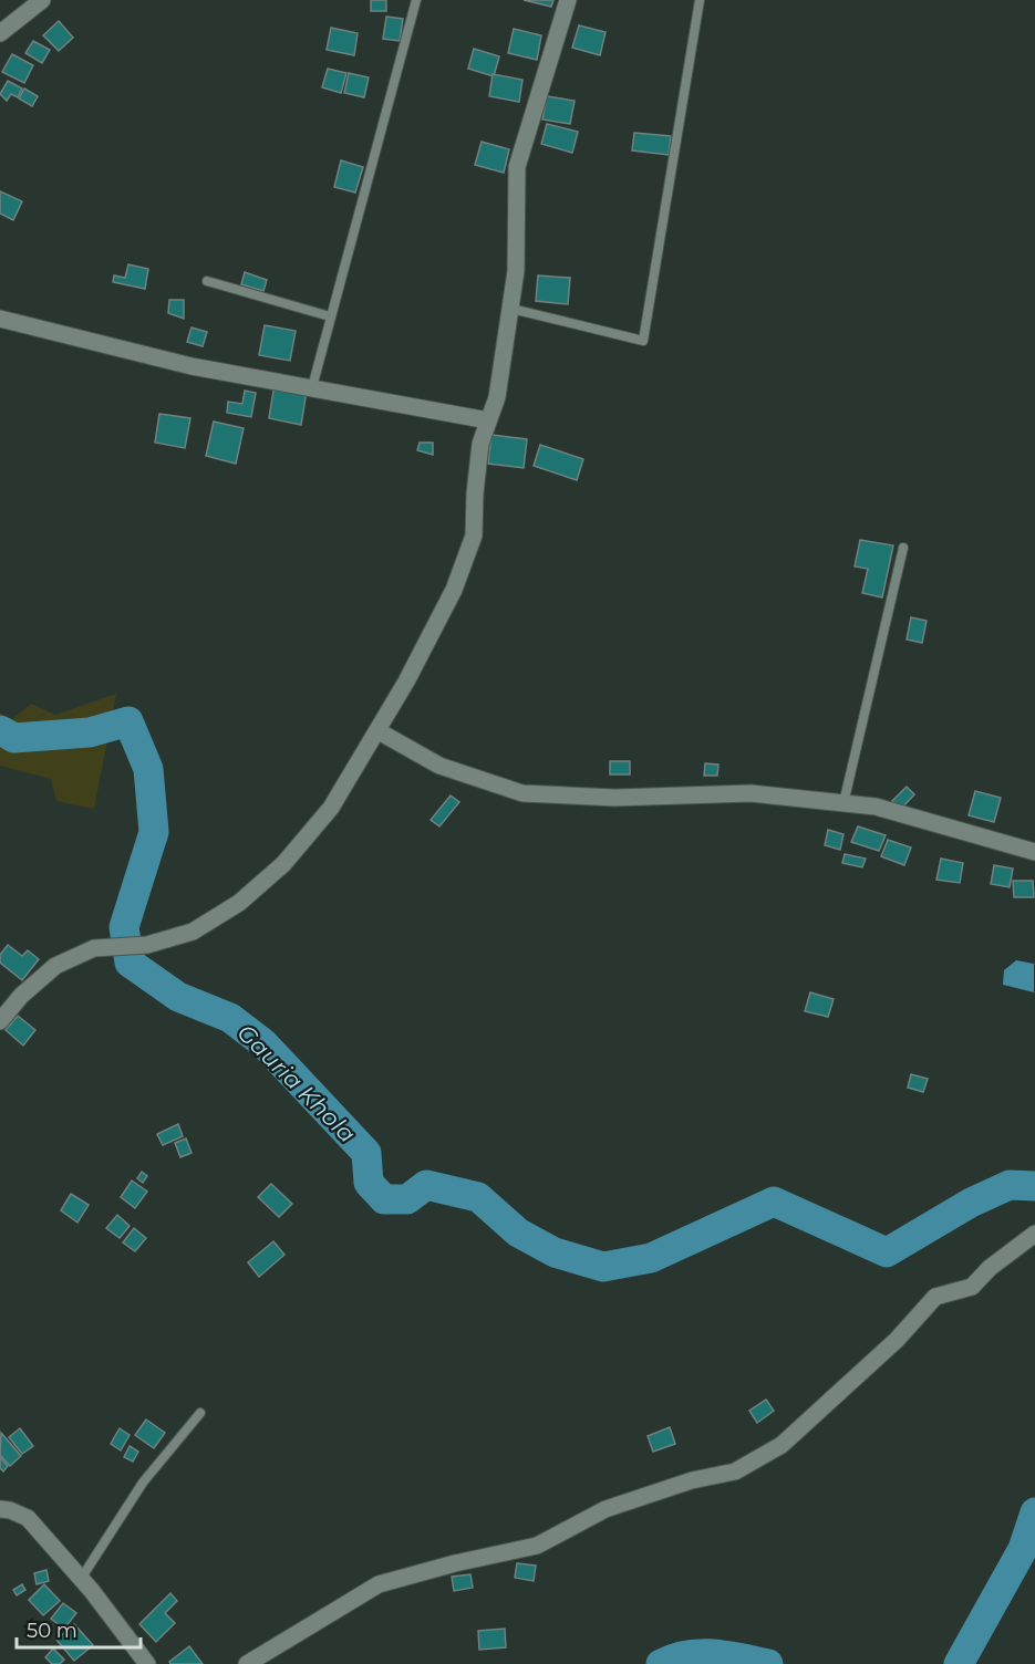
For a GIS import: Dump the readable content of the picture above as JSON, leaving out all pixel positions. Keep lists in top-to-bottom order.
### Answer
{
  "water": ["Gauria Khola"],
  "scale_bar": "50 m"
}
